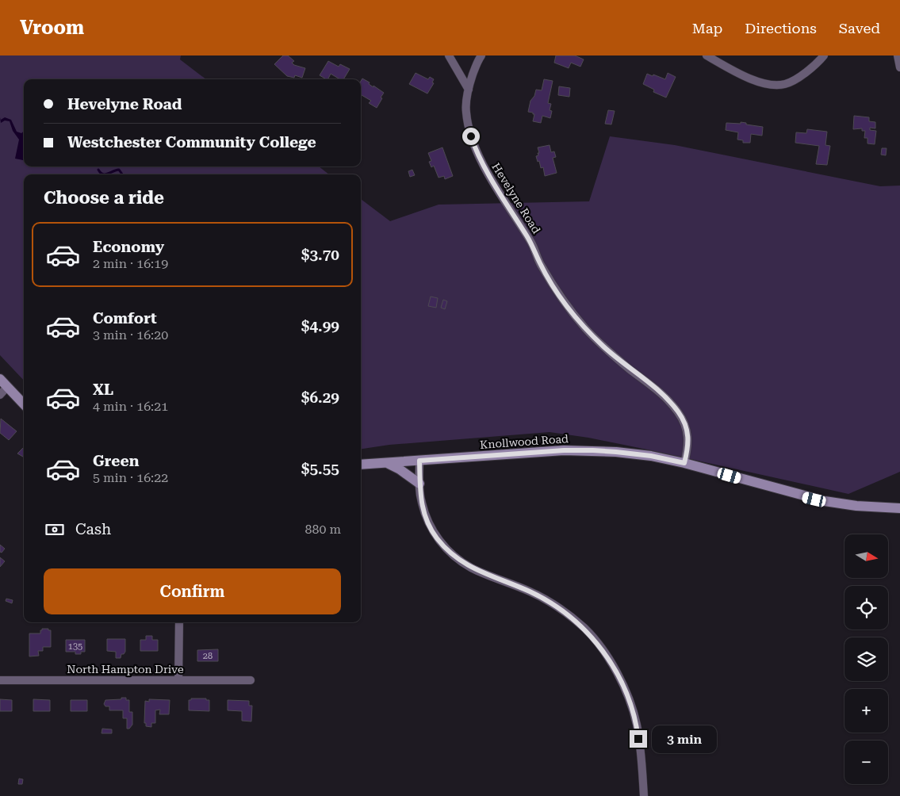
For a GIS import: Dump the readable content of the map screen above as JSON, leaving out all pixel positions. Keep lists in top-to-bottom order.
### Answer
{
  "streets": {
    "main road": ["Knollwood Road"],
    "street": ["Hevelyne Road", "North Hampton Drive"]
  },
  "crossings": [
    ["Hevelyne Road", "Knollwood Road"]
  ],
  "house_numbers": ["135", "28"],
  "north": "right",
  "page": {
    "header": "Vroom",
    "nav": ["Map", "Directions", "Saved"],
    "banner": ["Hevelyne Road", "Westchester Community College"],
    "heading": "Choose a ride",
    "list": [
      {
        "name": "Economy",
        "note": "2 min · 16:19",
        "value": "$3.70"
      },
      {
        "name": "Comfort",
        "note": "3 min · 16:20",
        "value": "$4.99"
      },
      {
        "name": "XL",
        "note": "4 min · 16:21",
        "value": "$6.29"
      },
      {
        "name": "Green",
        "note": "5 min · 16:22",
        "value": "$5.55"
      }
    ],
    "pay": ["Cash", "880 m"],
    "map_buttons": ["+", "−"],
    "buttons": "Confirm",
    "bubble": "3 min"
  }
}
